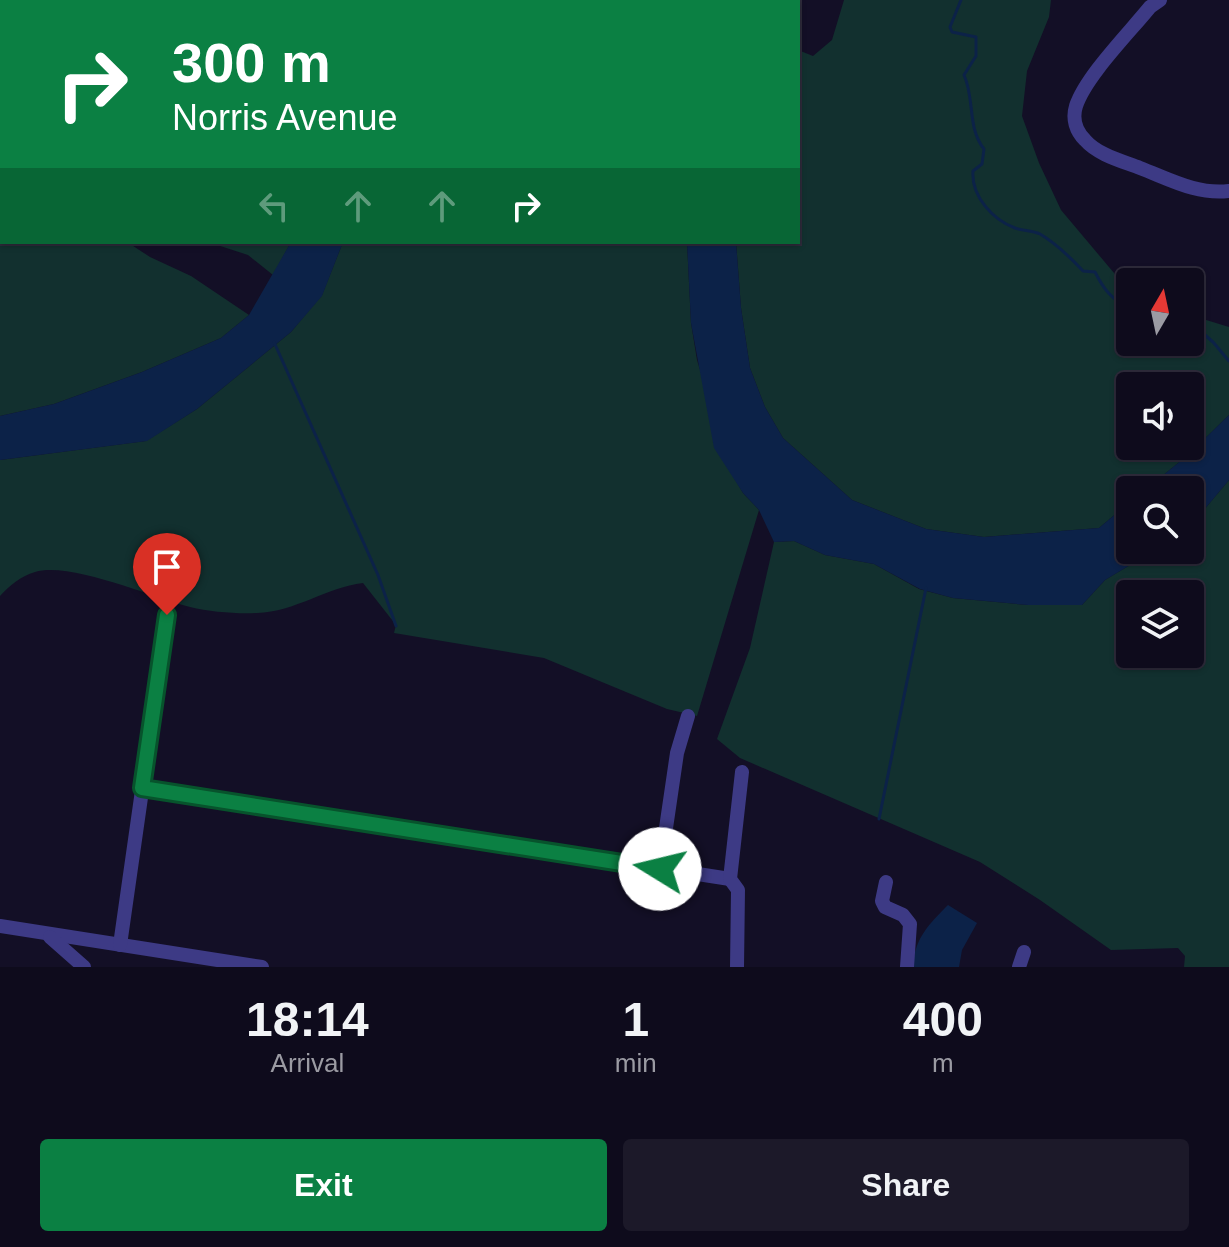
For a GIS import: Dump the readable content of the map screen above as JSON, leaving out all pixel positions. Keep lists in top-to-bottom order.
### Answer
{
  "north": "top",
  "page": {
    "turn": ["300 m", "Norris Avenue"],
    "eta": [
      "18:14",
      "Arrival",
      "1",
      "min",
      "400",
      "m"
    ],
    "buttons": ["Exit", "Share"]
  }
}
